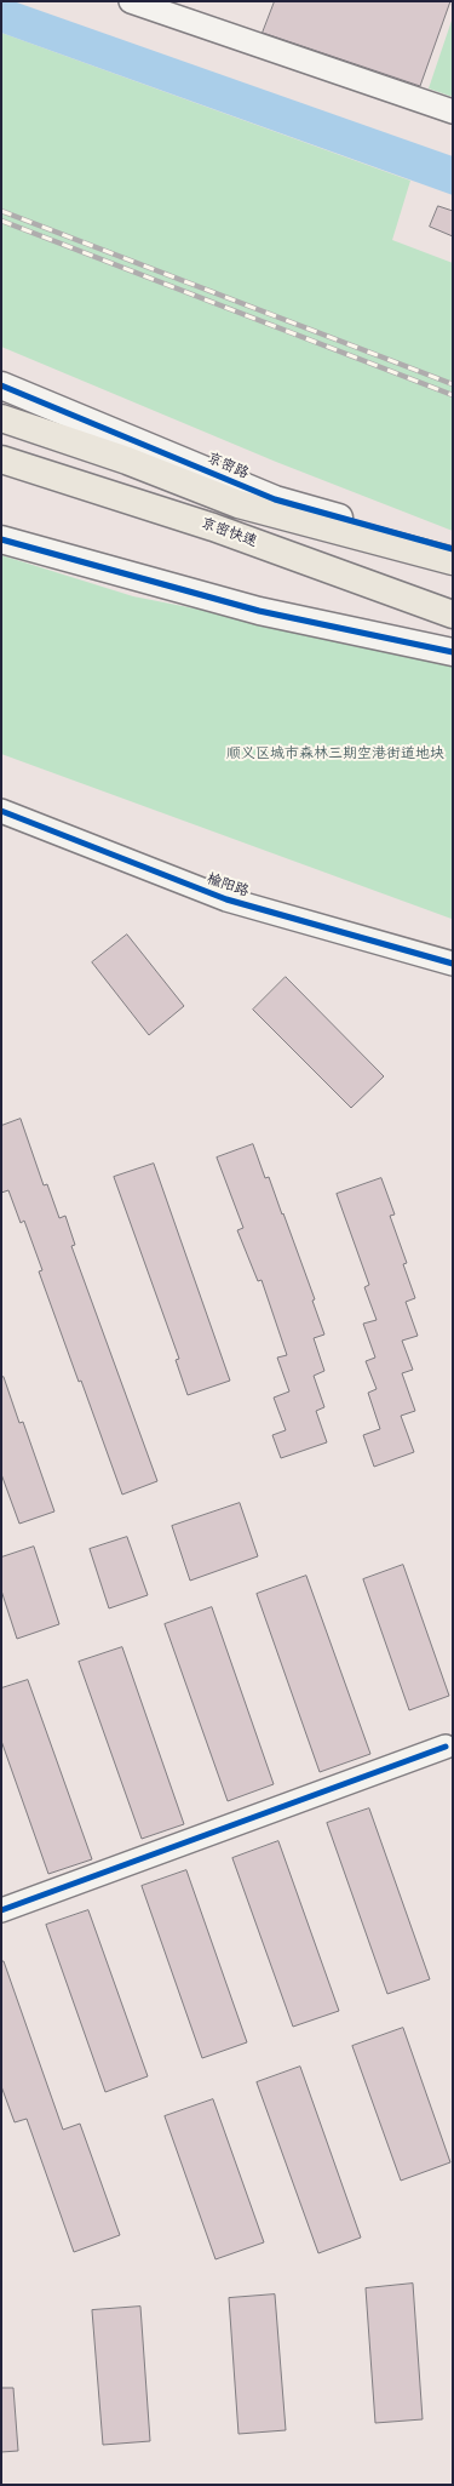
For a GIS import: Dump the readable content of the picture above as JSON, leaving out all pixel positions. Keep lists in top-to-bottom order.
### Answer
{
  "streets": {
    "highway": ["京密快速"],
    "main road": ["京密路"],
    "street": ["榆阳路"]
  },
  "parks": ["顺义区城市森林三期空港街道地块"]
}
